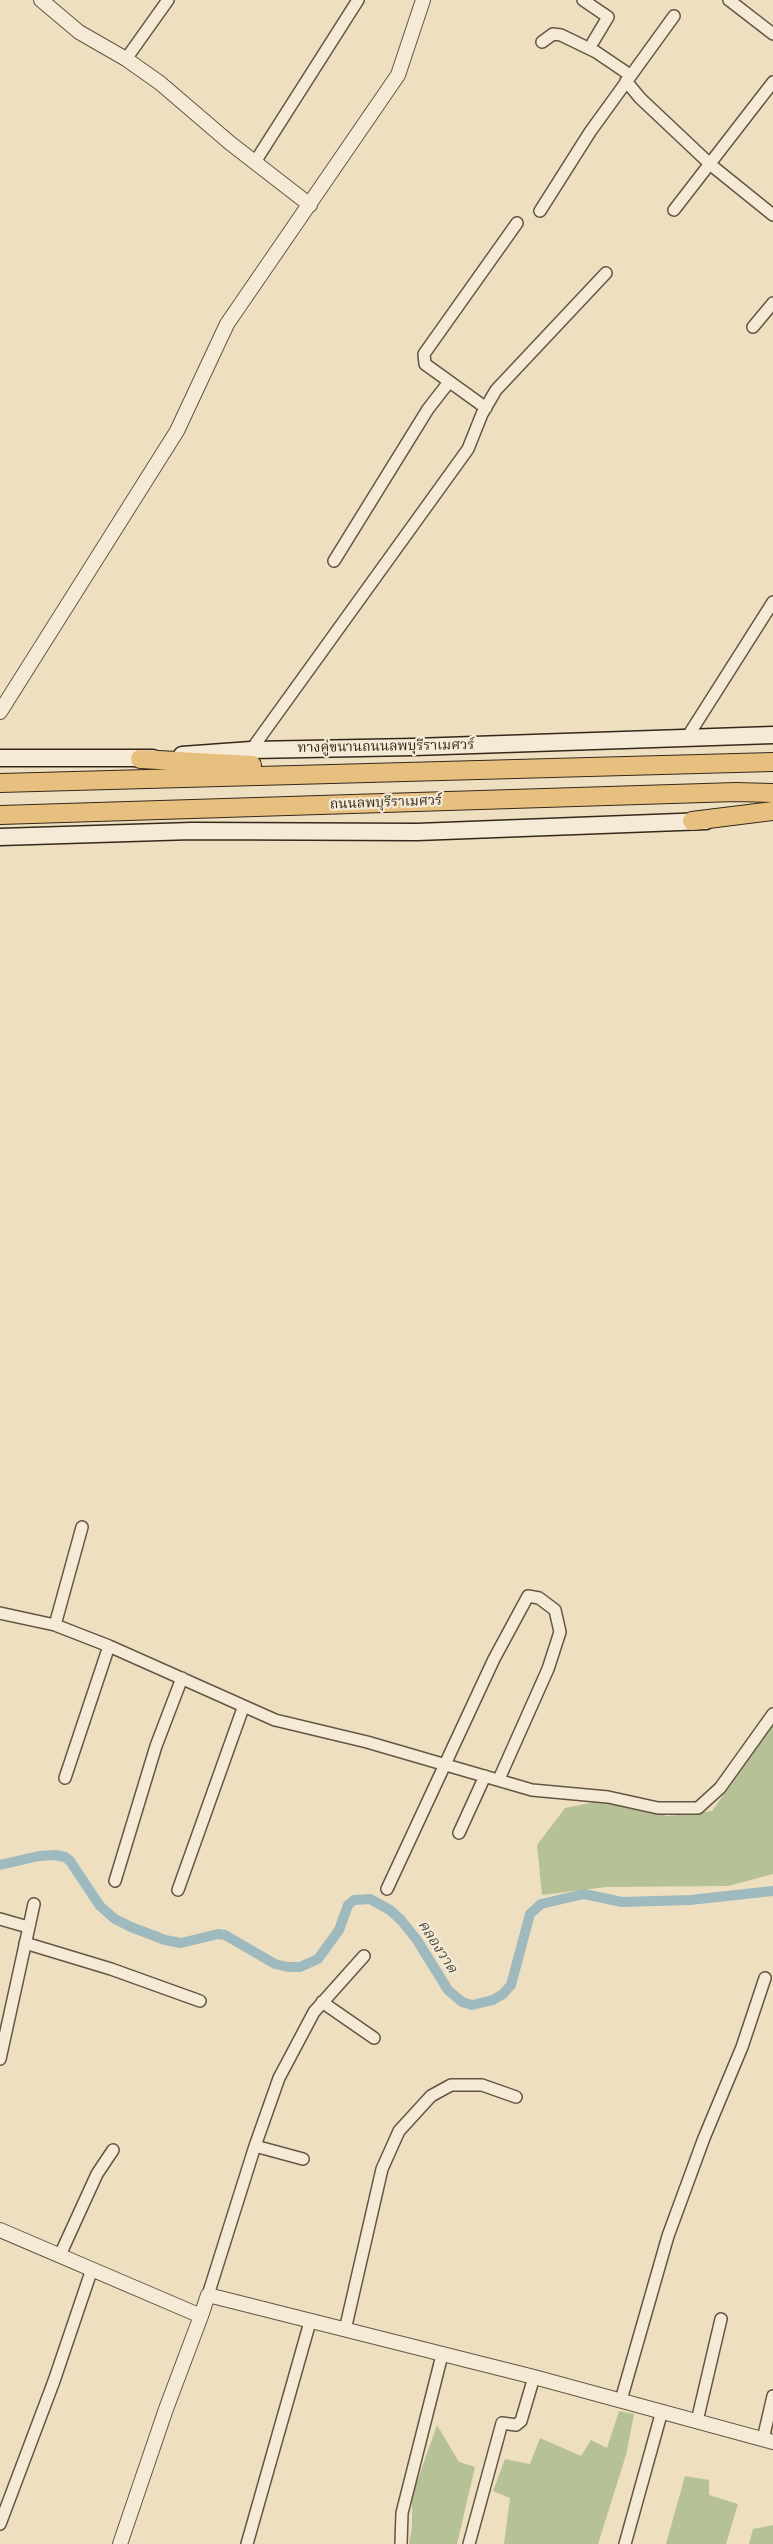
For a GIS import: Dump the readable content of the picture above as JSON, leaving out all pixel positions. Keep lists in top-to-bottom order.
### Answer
{
  "streets": {
    "main road": ["ทางคู่ขนานถนนลพบุรีราเมศวร์", "ถนนลพบุรีราเมศวร์"]
  },
  "water": ["คลองวาด"]
}
